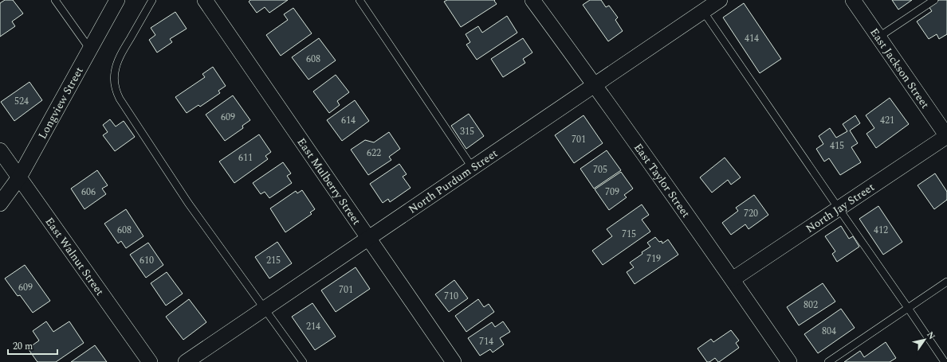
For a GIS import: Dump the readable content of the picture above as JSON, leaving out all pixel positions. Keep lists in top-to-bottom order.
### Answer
{
  "streets": {
    "street": [
      "East Jackson Street",
      "Longview Street",
      "East Taylor Street",
      "North Purdum Street",
      "East Mulberry Street",
      "North Jay Street",
      "East Walnut Street"
    ]
  },
  "crossings": [
    ["East Jackson Street", "North Jay Street"],
    ["Longview Street", "East Walnut Street"],
    ["East Taylor Street", "North Purdum Street"],
    ["East Taylor Street", "North Jay Street"],
    ["North Purdum Street", "East Mulberry Street"]
  ],
  "house_numbers": [
    "414",
    "608",
    "524",
    "609",
    "614",
    "421",
    "315",
    "701",
    "415",
    "622",
    "611",
    "705",
    "606",
    "709",
    "720",
    "608",
    "412",
    "715",
    "719",
    "610",
    "215",
    "609",
    "701",
    "710",
    "802",
    "214",
    "804",
    "714"
  ],
  "scale_bar": "20 m",
  "north": "top right"
}
